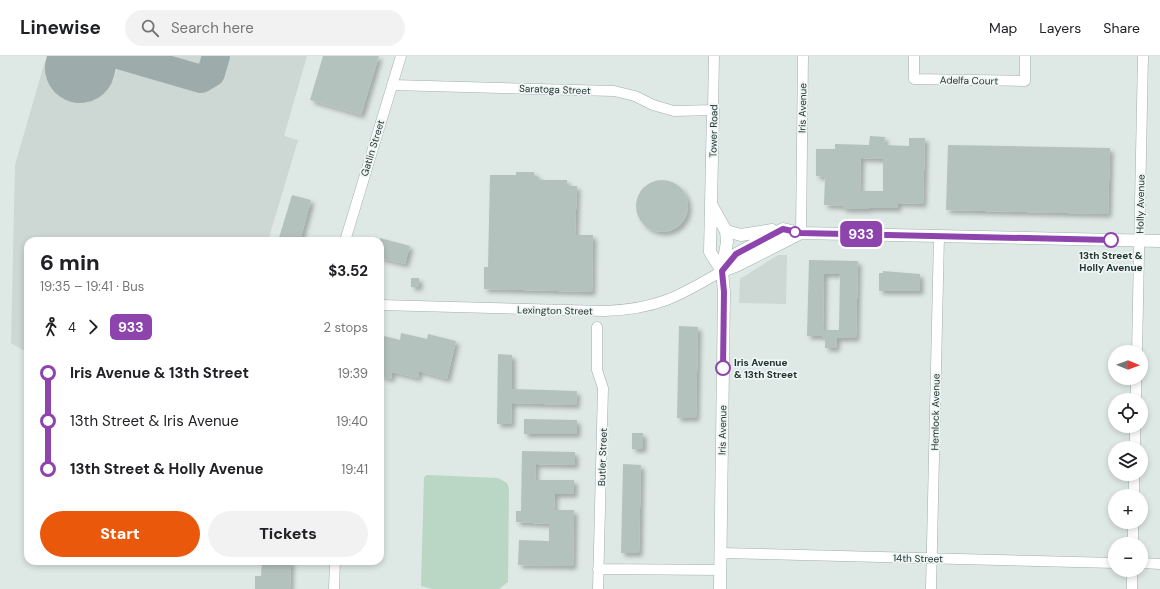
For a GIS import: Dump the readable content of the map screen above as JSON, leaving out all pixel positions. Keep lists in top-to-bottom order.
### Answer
{
  "streets": {
    "main road": ["Iris Avenue", "Tower Road"],
    "street": [
      "Adelfa Court",
      "Saratoga Street",
      "Gatlin Street",
      "Holly Avenue",
      "Lexington Street",
      "Hemlock Avenue",
      "Butler Street",
      "14th Street"
    ]
  },
  "crossings": [
    ["Saratoga Street", "Tower Road"],
    ["Saratoga Street", "Gatlin Street"],
    ["Iris Avenue", "Tower Road"],
    ["Iris Avenue", "Lexington Street"],
    ["Iris Avenue", "14th Street"],
    ["Tower Road", "Lexington Street"],
    ["Hemlock Avenue", "14th Street"]
  ],
  "places": ["13th Street & Holly Avenue", "Iris Avenue & 13th Street"],
  "lines": ["bus line 933"],
  "north": "right",
  "page": {
    "header": "Linewise",
    "search": "Search here",
    "nav": ["Map", "Layers", "Share"],
    "on_map": "933",
    "heading": ["6 min", "19:35 – 19:41 · Bus", "$3.52"],
    "legs": ["4", "933", "2 stops"],
    "map_buttons": ["+", "−"],
    "list": [
      {
        "name": "Iris Avenue & 13th Street",
        "value": "19:39"
      },
      {
        "name": "13th Street & Iris Avenue",
        "value": "19:40"
      },
      {
        "name": "13th Street & Holly Avenue",
        "value": "19:41"
      }
    ],
    "buttons": ["Start", "Tickets"]
  }
}
